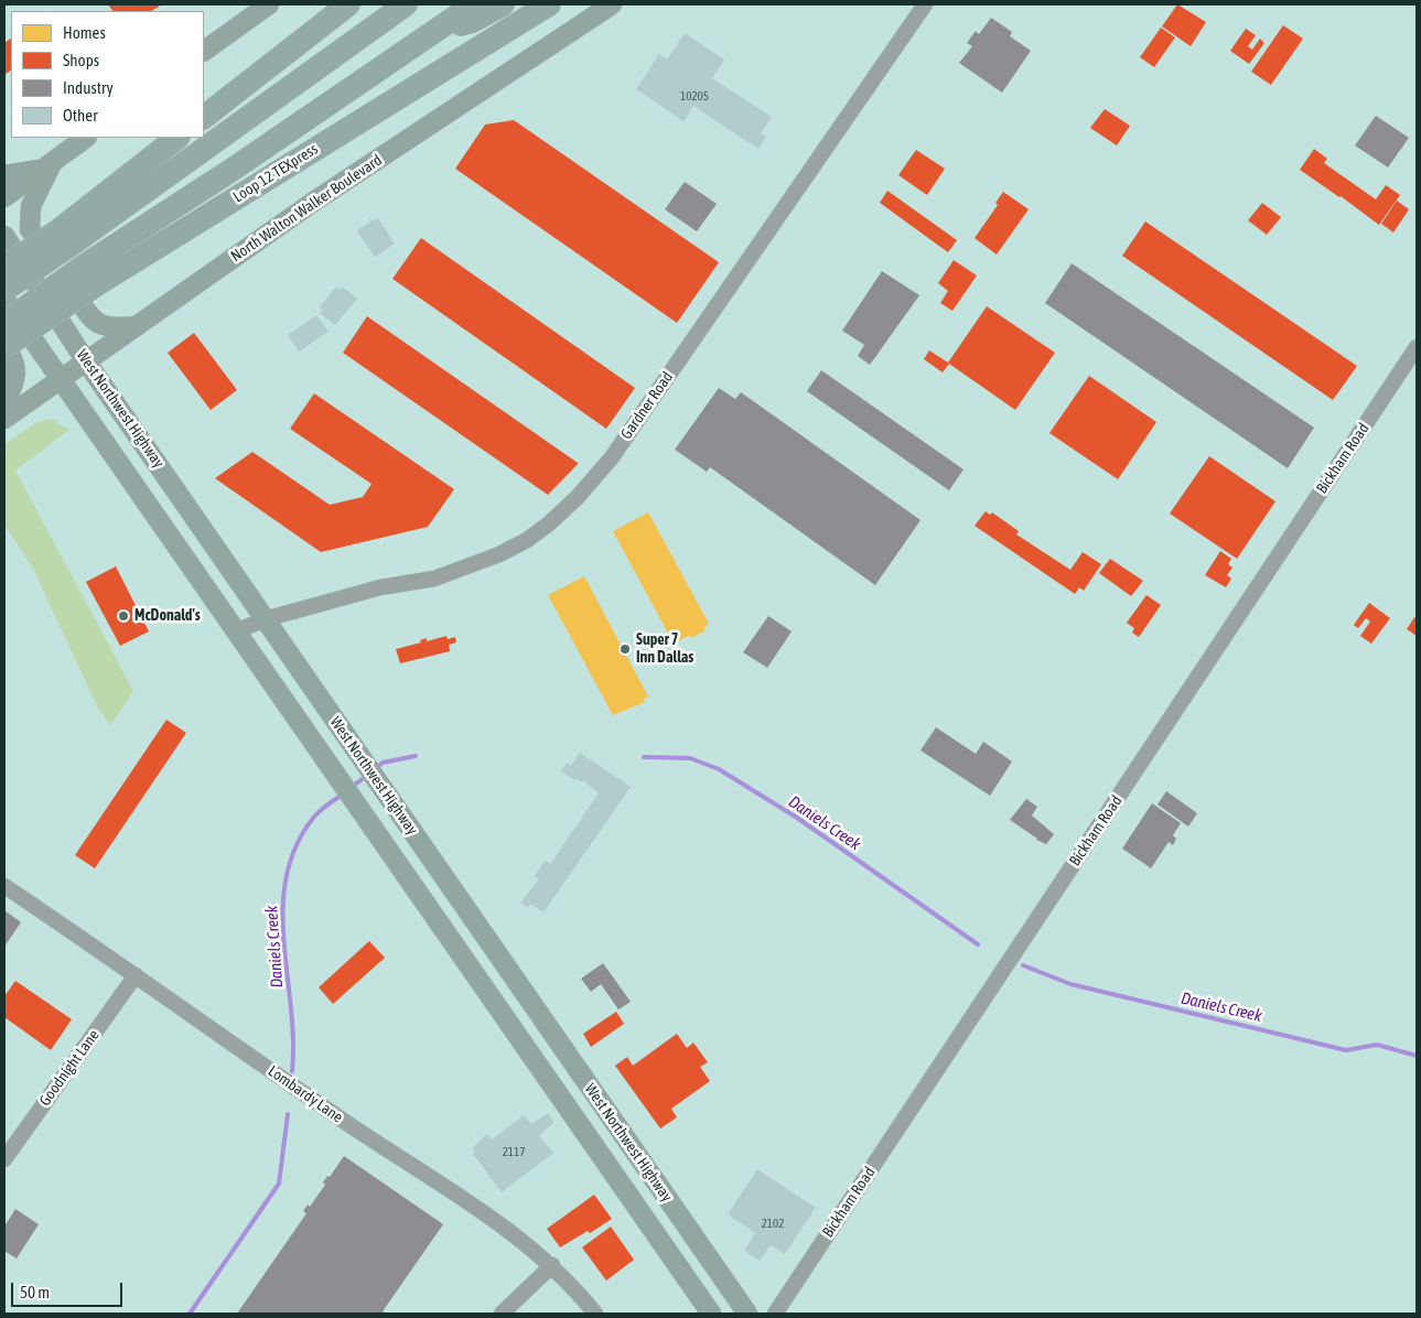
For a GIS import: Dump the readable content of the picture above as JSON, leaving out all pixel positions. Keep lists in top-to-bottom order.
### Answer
{
  "streets": {
    "highway": ["Loop 12 TEXpress"],
    "main road": ["North Walton Walker Boulevard", "West Northwest Highway"],
    "street": [
      "Gardner Road",
      "Bickham Road",
      "Goodnight Lane",
      "Lombardy Lane"
    ]
  },
  "crossings": [
    ["North Walton Walker Boulevard", "West Northwest Highway"],
    ["Gardner Road", "West Northwest Highway"],
    ["Goodnight Lane", "Lombardy Lane"]
  ],
  "water": ["Daniels Creek"],
  "places": ["McDonald's", "Super 7 Inn Dallas"],
  "house_numbers": ["10205", "2117", "2102"],
  "legend": [
    "Homes",
    "Shops",
    "Industry",
    "Other"
  ],
  "scale_bar": "50 m"
}
